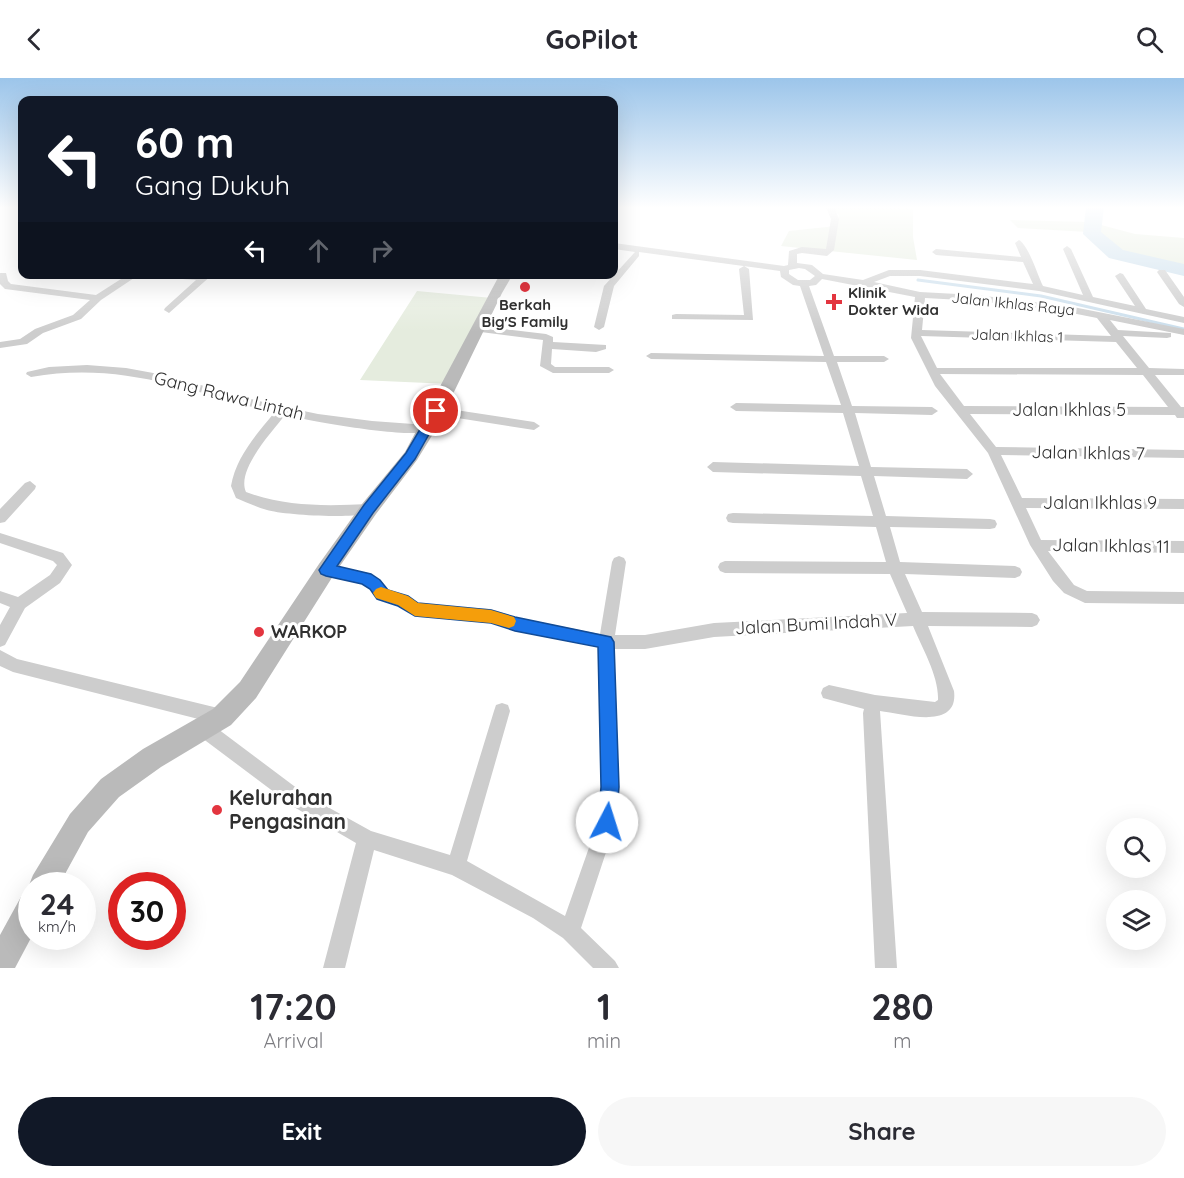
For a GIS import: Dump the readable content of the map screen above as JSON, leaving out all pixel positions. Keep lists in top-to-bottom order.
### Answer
{
  "streets": {
    "street": [
      "Jalan Ikhlas Raya",
      "Jalan Ikhlas 1",
      "Gang Rawa Lintah",
      "Jalan Ikhlas 5",
      "Jalan Ikhlas 7",
      "Jalan Ikhlas 9",
      "Jalan Ikhlas 11",
      "Jalan Bumi Indah V"
    ]
  },
  "crossings": [
    ["Jalan Ikhlas Raya", "Jalan Ikhlas 1"],
    ["Jalan Ikhlas Raya", "Jalan Ikhlas 5"]
  ],
  "places": {
    "other": ["Berkah Big'S Family", "WARKOP", "Kelurahan Pengasinan"],
    "health": ["Klinik Dokter Wida"]
  },
  "page": {
    "header": "GoPilot",
    "turn": ["60 m", "Gang Dukuh"],
    "speed": "24 km/h",
    "limit": "30",
    "eta": [
      "17:20",
      "Arrival",
      "1",
      "min",
      "280",
      "m"
    ],
    "buttons": ["Exit", "Share"]
  }
}
